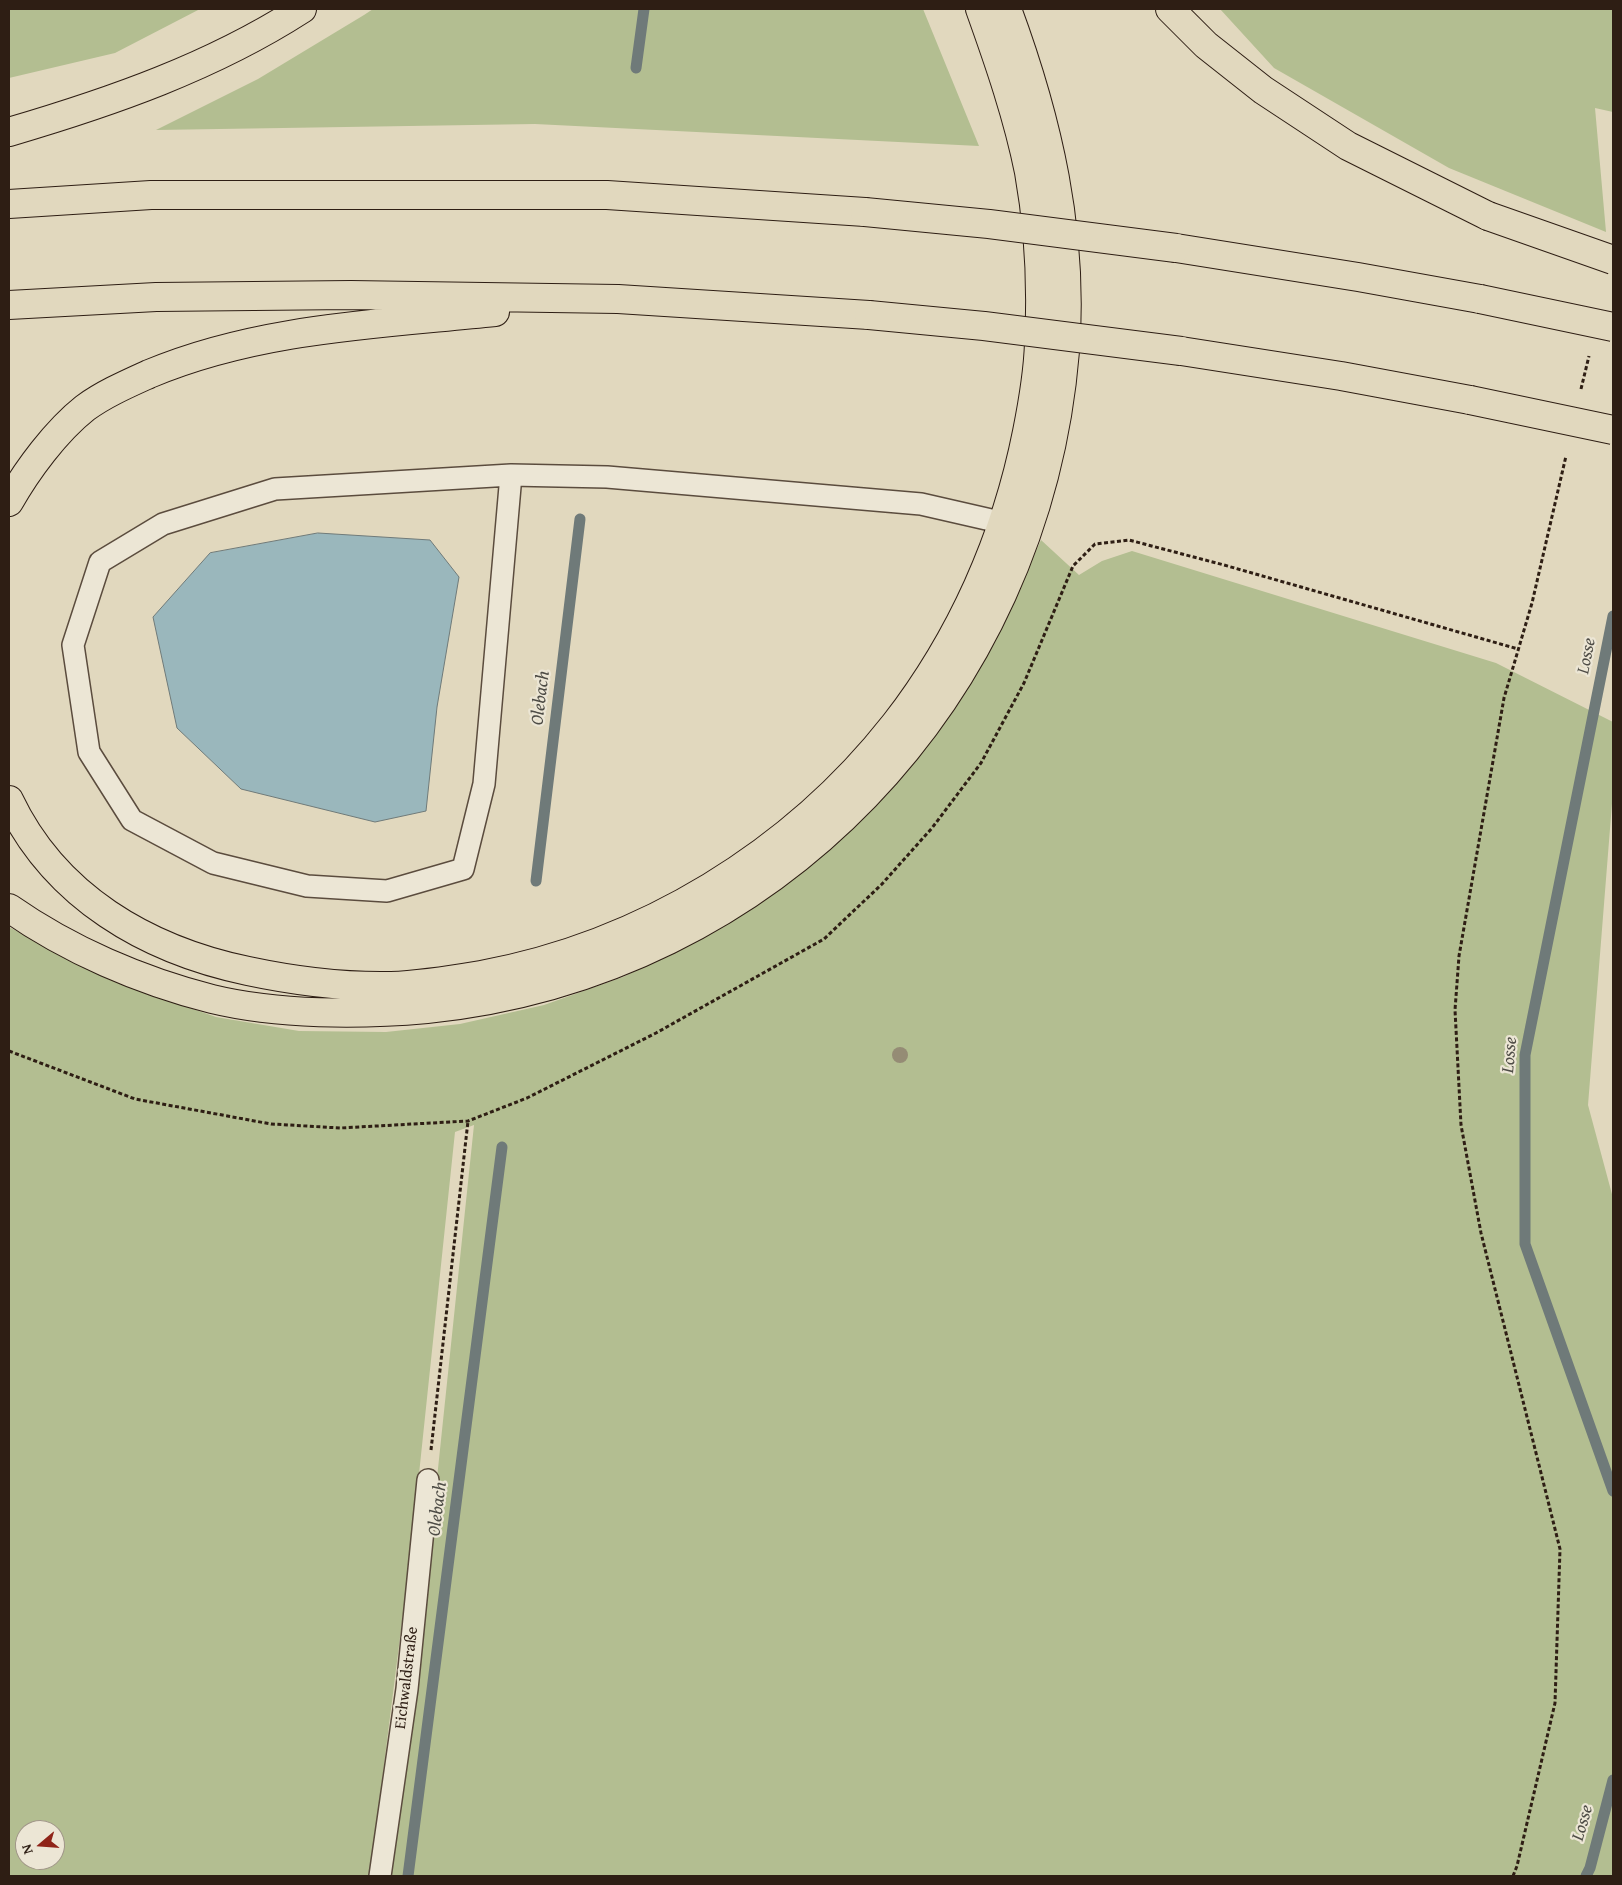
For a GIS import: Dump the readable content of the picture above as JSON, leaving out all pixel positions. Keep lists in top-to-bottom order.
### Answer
{
  "streets": {
    "lane": ["Eichwaldstraße"]
  },
  "water": ["Losse", "Olebach"],
  "north": "left"
}
